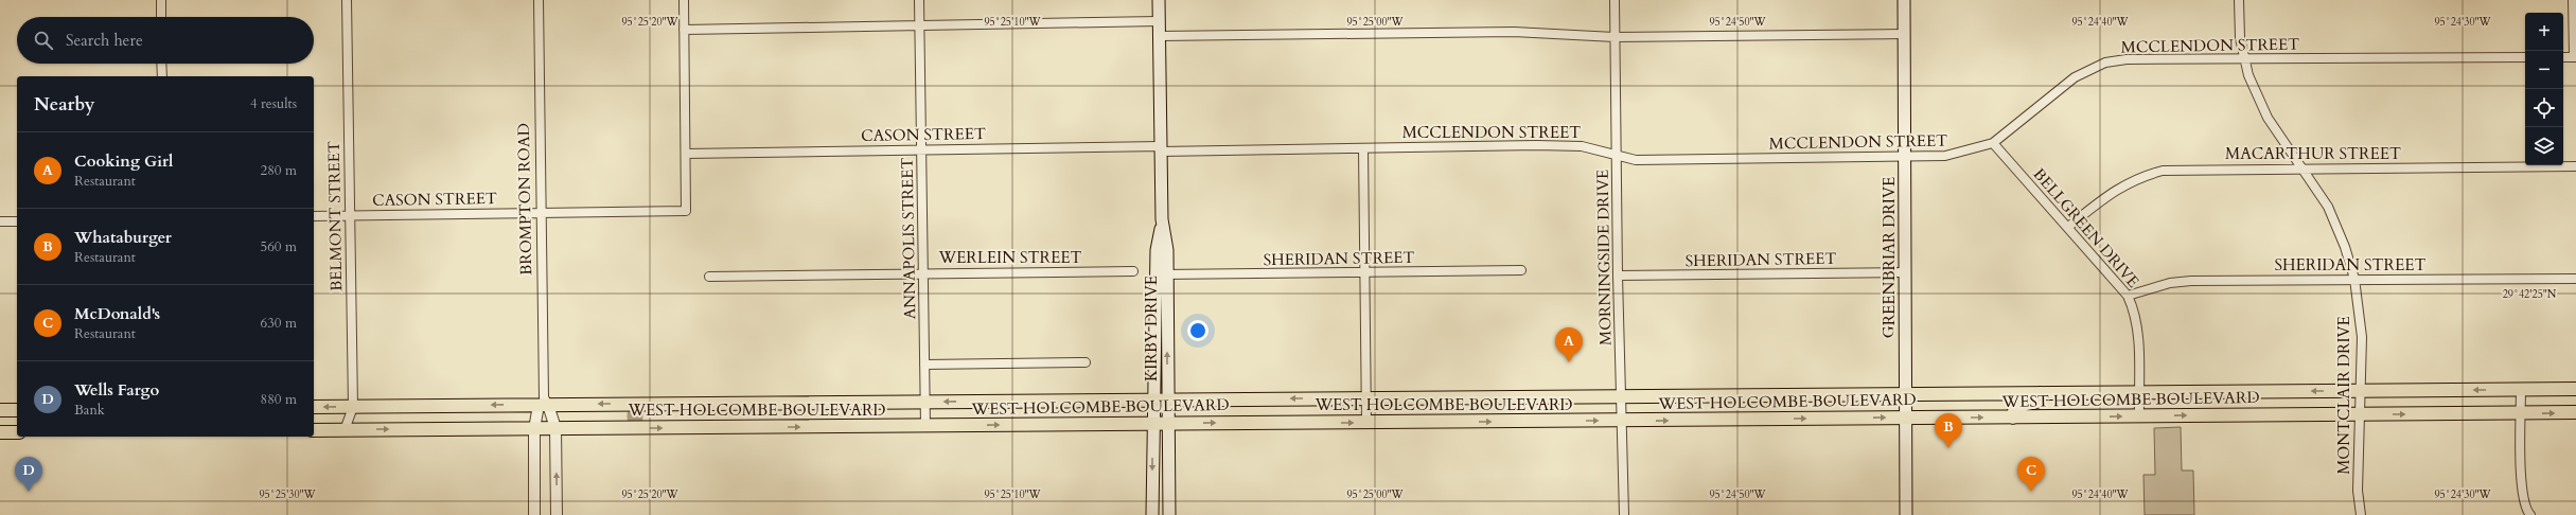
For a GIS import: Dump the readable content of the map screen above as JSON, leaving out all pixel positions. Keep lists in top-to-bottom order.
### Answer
{
  "streets": {
    "main road": ["GREENBRIAR DRIVE", "KIRBY DRIVE", "WEST HOLCOMBE BOULEVARD"],
    "street": [
      "MCCLENDON STREET",
      "CASON STREET",
      "MACARTHUR STREET",
      "BROMPTON ROAD",
      "BELMONT STREET",
      "BELLGREEN DRIVE",
      "ANNAPOLIS STREET",
      "WERLEIN STREET",
      "MORNINGSIDE DRIVE",
      "SHERIDAN STREET",
      "MONTCLAIR DRIVE"
    ]
  },
  "crossings": [
    ["MCCLENDON STREET", "CASON STREET"],
    ["MCCLENDON STREET", "BELLGREEN DRIVE"],
    ["MCCLENDON STREET", "MORNINGSIDE DRIVE"],
    ["MCCLENDON STREET", "GREENBRIAR DRIVE"],
    ["MCCLENDON STREET", "KIRBY DRIVE"],
    ["MCCLENDON STREET", "MONTCLAIR DRIVE"],
    ["CASON STREET", "BROMPTON ROAD"],
    ["CASON STREET", "BELMONT STREET"],
    ["CASON STREET", "ANNAPOLIS STREET"],
    ["CASON STREET", "KIRBY DRIVE"],
    ["MACARTHUR STREET", "BELLGREEN DRIVE"],
    ["MACARTHUR STREET", "MONTCLAIR DRIVE"],
    ["BROMPTON ROAD", "WEST HOLCOMBE BOULEVARD"],
    ["BELMONT STREET", "WEST HOLCOMBE BOULEVARD"],
    ["BELLGREEN DRIVE", "SHERIDAN STREET"],
    ["BELLGREEN DRIVE", "WEST HOLCOMBE BOULEVARD"],
    ["ANNAPOLIS STREET", "WERLEIN STREET"],
    ["ANNAPOLIS STREET", "WEST HOLCOMBE BOULEVARD"],
    ["MORNINGSIDE DRIVE", "SHERIDAN STREET"],
    ["MORNINGSIDE DRIVE", "WEST HOLCOMBE BOULEVARD"],
    ["GREENBRIAR DRIVE", "SHERIDAN STREET"],
    ["GREENBRIAR DRIVE", "WEST HOLCOMBE BOULEVARD"],
    ["SHERIDAN STREET", "KIRBY DRIVE"],
    ["SHERIDAN STREET", "MONTCLAIR DRIVE"],
    ["KIRBY DRIVE", "WEST HOLCOMBE BOULEVARD"],
    ["MONTCLAIR DRIVE", "WEST HOLCOMBE BOULEVARD"]
  ],
  "page": {
    "map_buttons": ["+", "−"],
    "search": "Search here",
    "heading": ["Nearby", "4 results"],
    "list": [
      {
        "mark": "A",
        "name": "Cooking Girl",
        "note": "Restaurant",
        "value": "280 m"
      },
      {
        "mark": "B",
        "name": "Whataburger",
        "note": "Restaurant",
        "value": "560 m"
      },
      {
        "mark": "C",
        "name": "McDonald's",
        "note": "Restaurant",
        "value": "630 m"
      },
      {
        "mark": "D",
        "name": "Wells Fargo",
        "note": "Bank",
        "value": "880 m"
      }
    ],
    "pins": [
      "A",
      "B",
      "C",
      "D"
    ]
  },
  "coordinates": [
    "95°25'20\"W",
    "95°25'10\"W",
    "95°25'00\"W",
    "95°24'50\"W",
    "95°24'40\"W",
    "95°24'30\"W",
    "29°42'25\"N",
    "95°25'30\"W"
  ]
}
